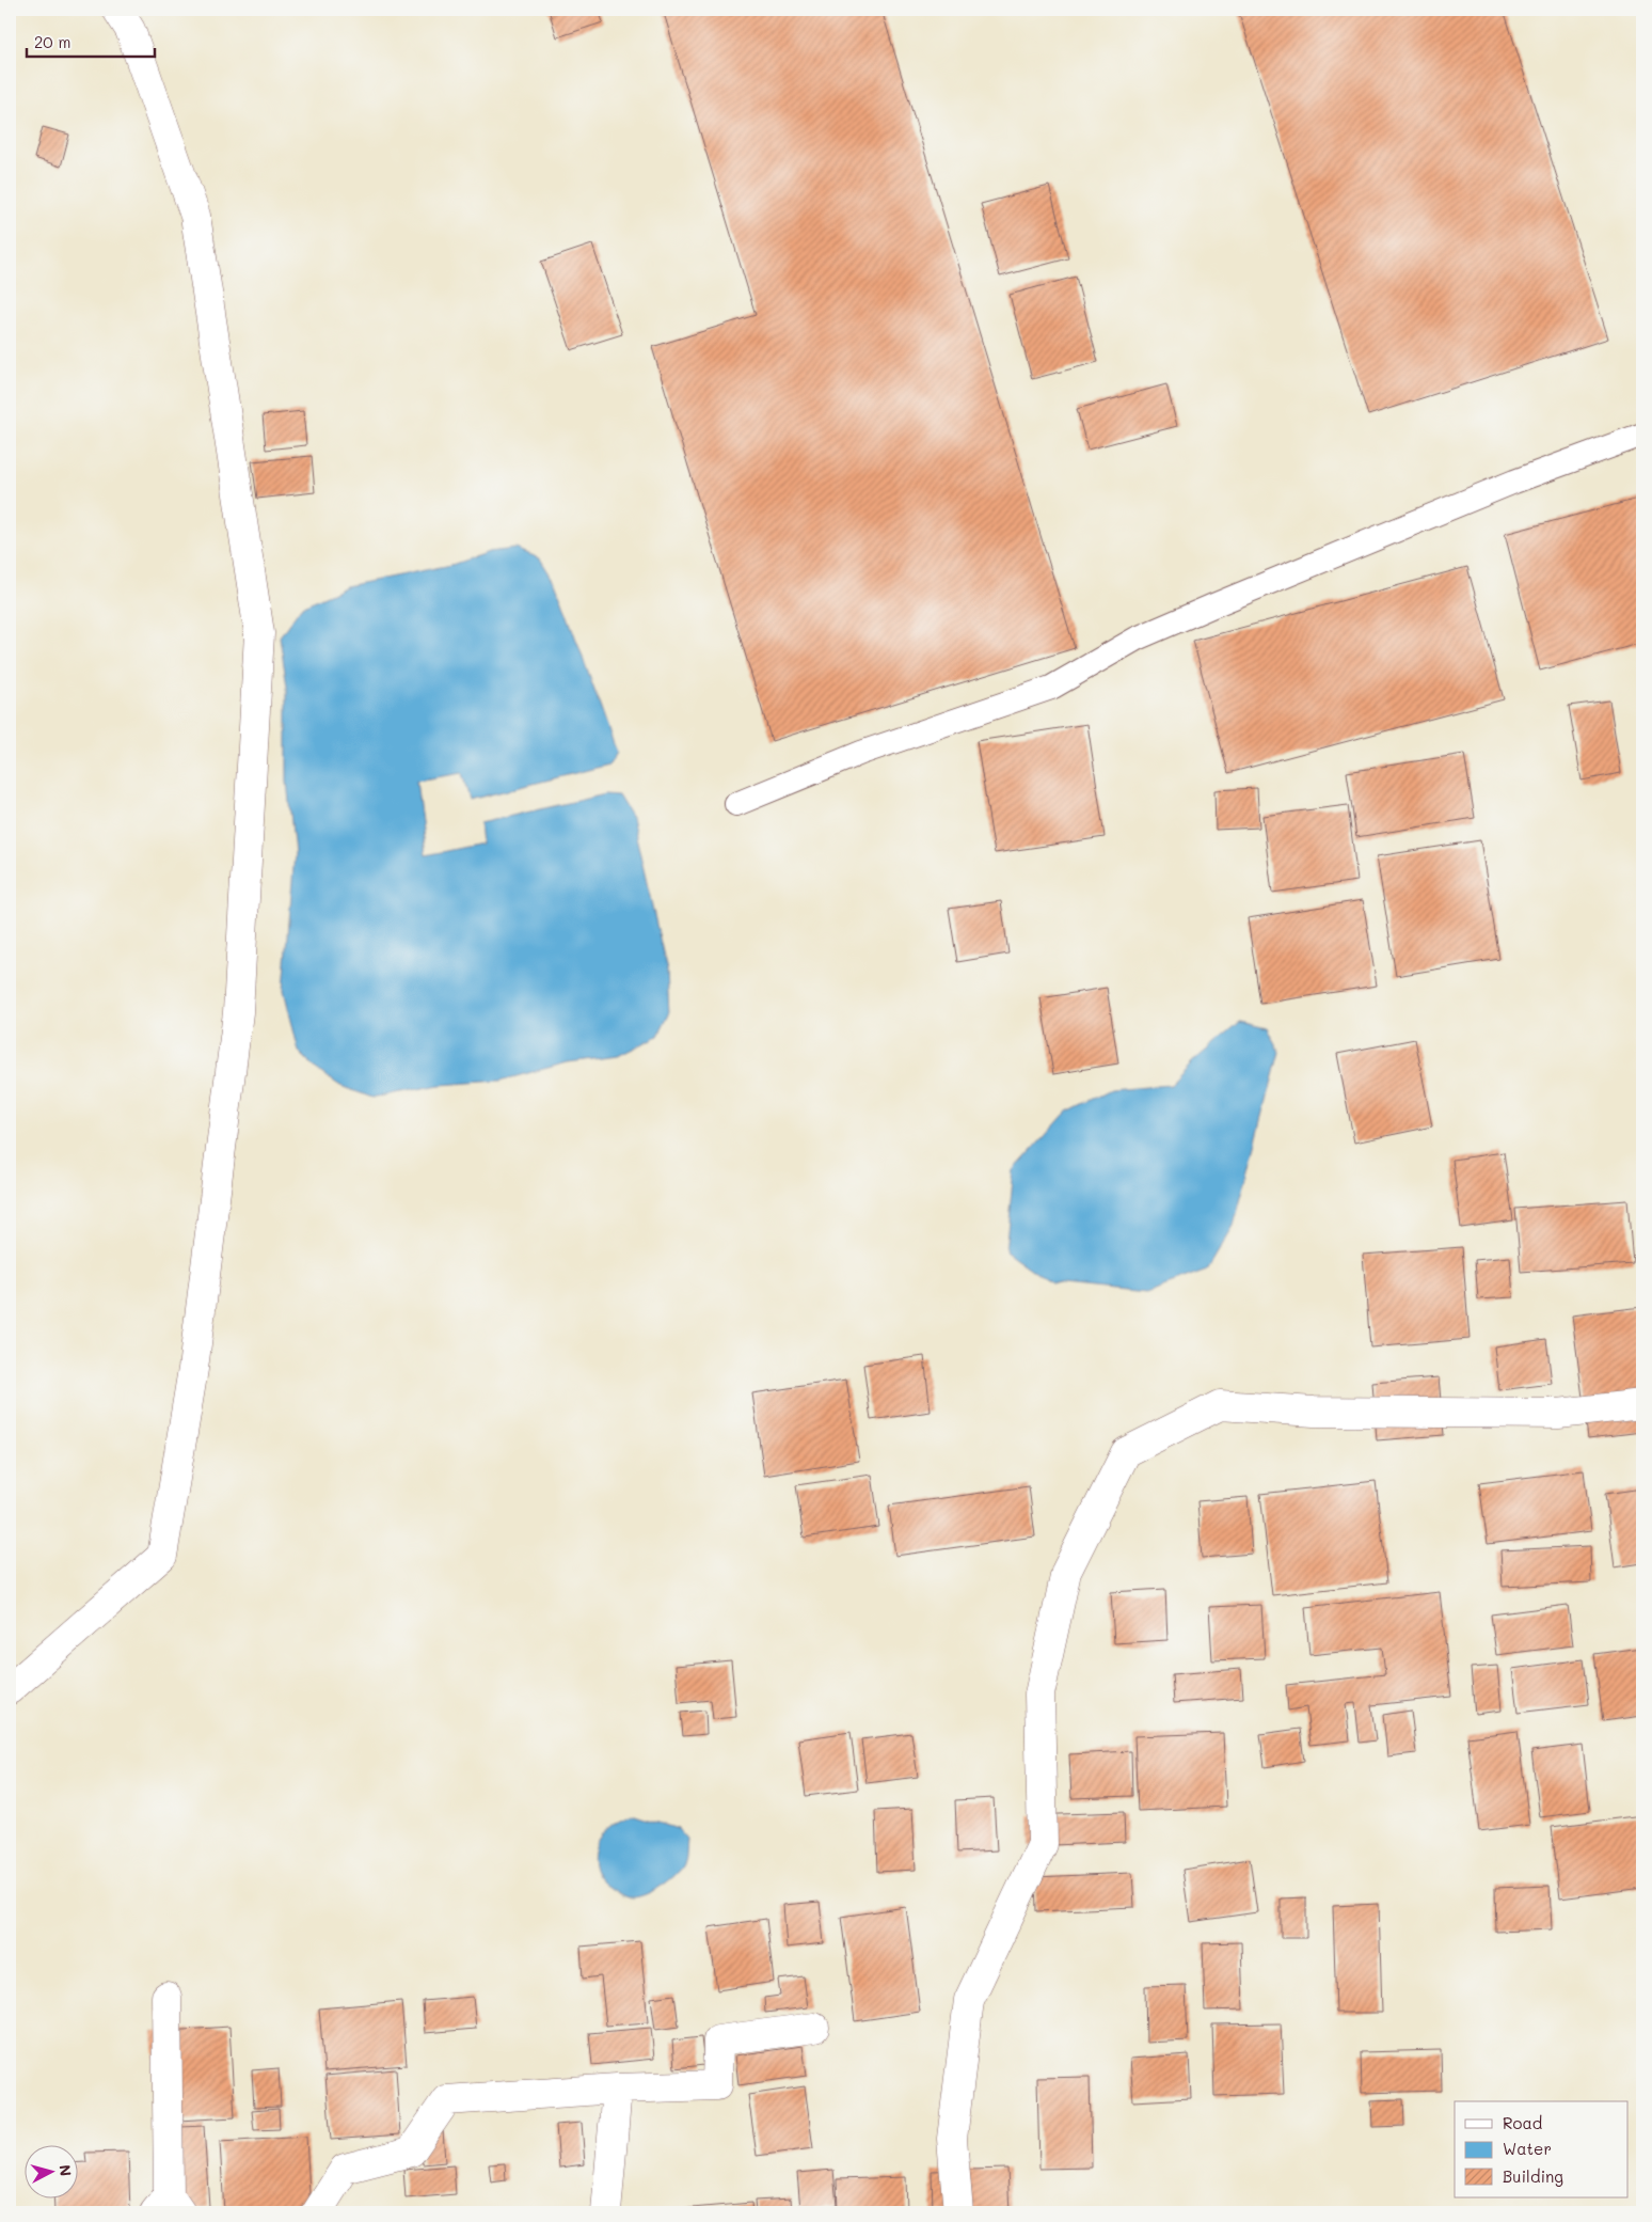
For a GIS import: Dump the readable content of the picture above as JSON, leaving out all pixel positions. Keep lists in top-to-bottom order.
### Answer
{
  "legend": ["Road", "Water", "Building"],
  "scale_bar": "20 m",
  "north": "right"
}
